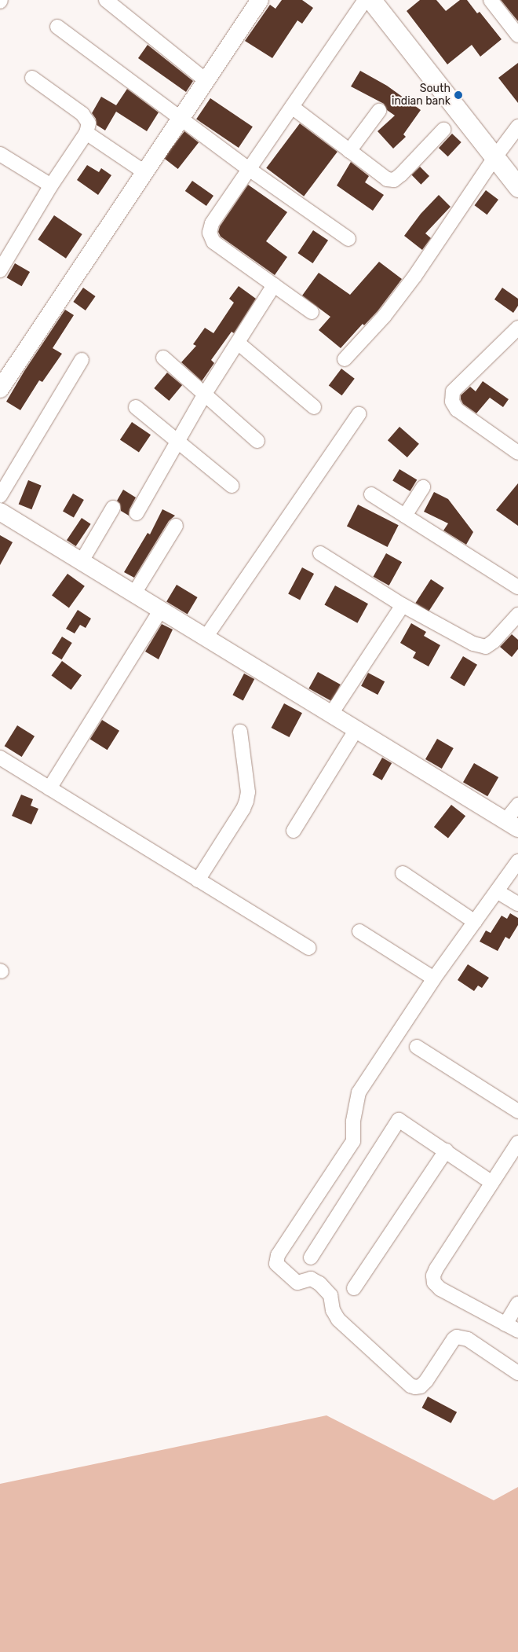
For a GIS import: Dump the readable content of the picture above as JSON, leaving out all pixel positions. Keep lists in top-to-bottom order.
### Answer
{
  "places": ["South indian bank"]
}
